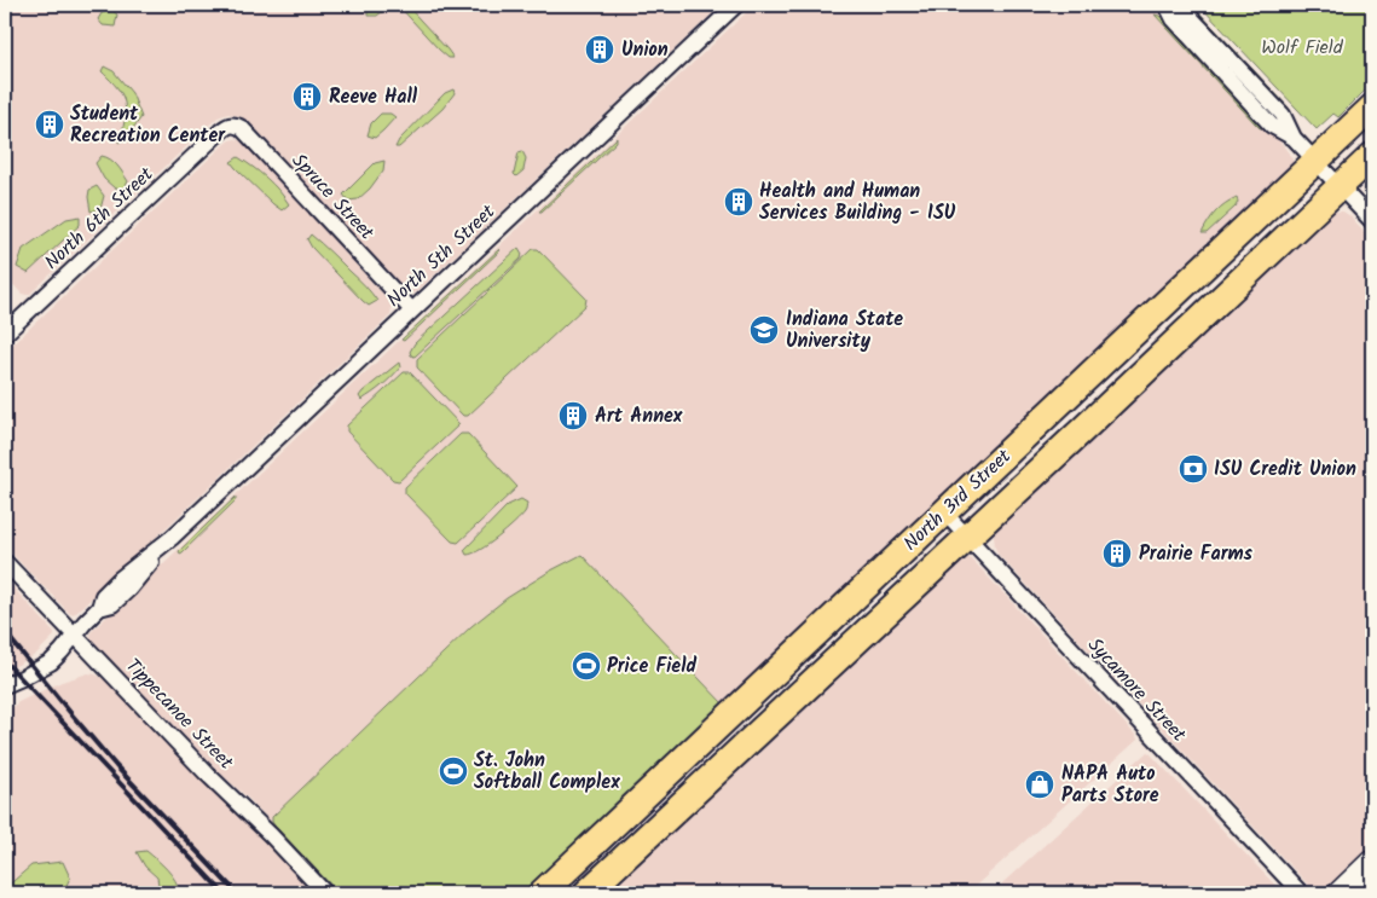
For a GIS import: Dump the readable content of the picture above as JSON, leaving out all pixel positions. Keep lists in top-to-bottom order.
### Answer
{
  "streets": {
    "highway": ["North 3rd Street"],
    "street": [
      "Spruce Street",
      "North 6th Street",
      "North 5th Street",
      "Sycamore Street",
      "Tippecanoe Street"
    ]
  },
  "crossings": [
    ["Spruce Street", "North 6th Street"],
    ["Spruce Street", "North 5th Street"],
    ["North 5th Street", "Tippecanoe Street"],
    ["North 3rd Street", "Sycamore Street"]
  ],
  "parks": ["Wolf Field"],
  "places": {
    "building": [
      "Union",
      "Reeve Hall",
      "Student Recreation Center",
      "Health and Human Services Building - ISU",
      "Art Annex",
      "Prairie Farms"
    ],
    "school or university": ["Indiana State University"],
    "bank": ["ISU Credit Union"],
    "sports": ["Price Field", "St. John Softball Complex"],
    "shop": ["NAPA Auto Parts Store"]
  }
}
